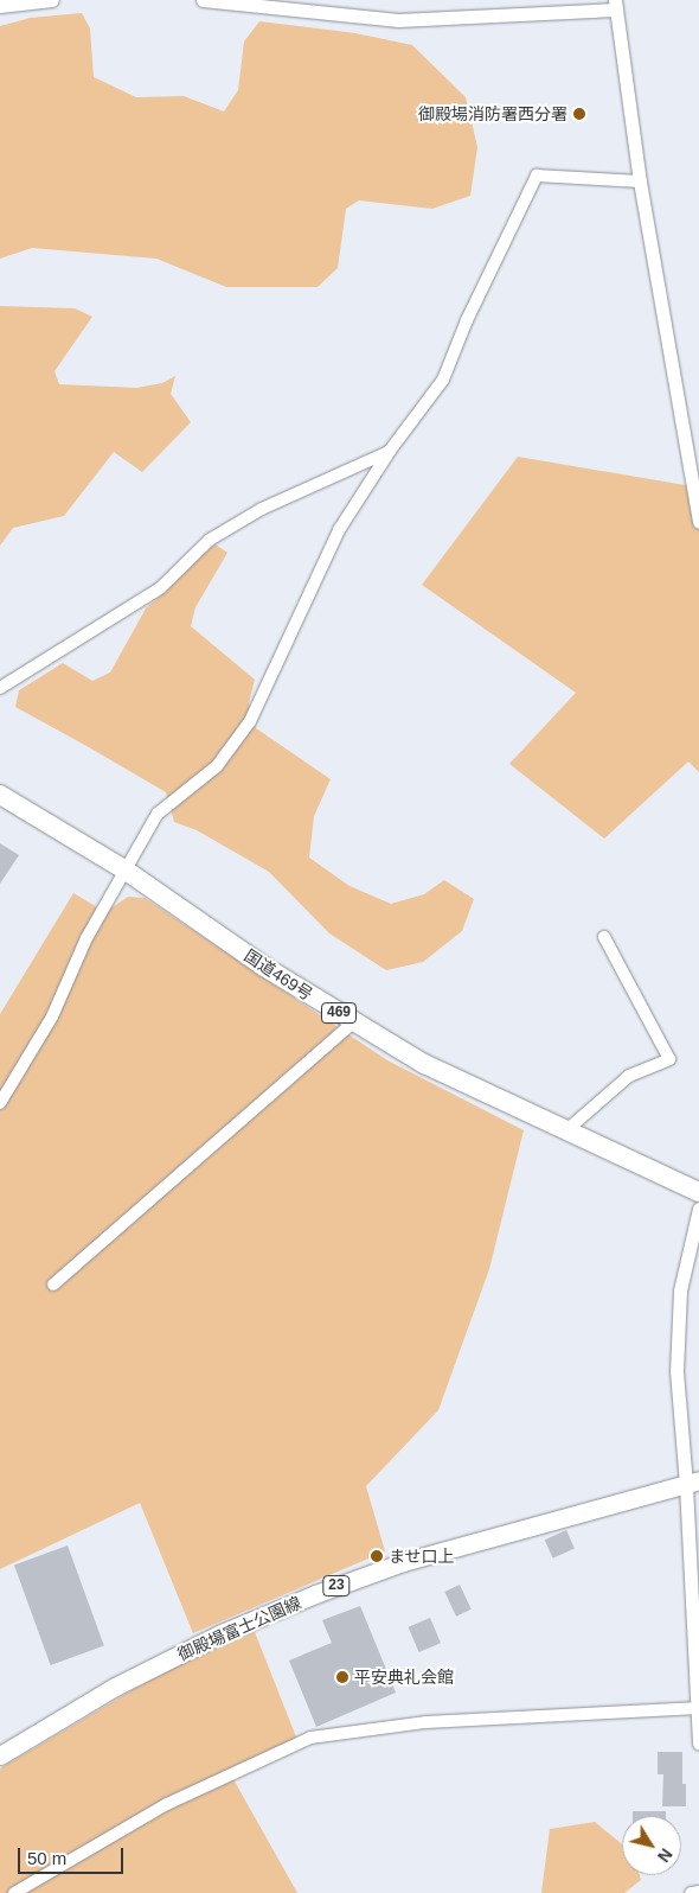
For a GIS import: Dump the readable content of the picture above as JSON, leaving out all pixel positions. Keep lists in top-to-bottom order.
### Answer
{
  "streets": {
    "highway": ["国道469号", "469"],
    "main road": ["23", "御殿場富士公園線"]
  },
  "places": ["御殿場消防署西分署", "ませ口上", "平安典礼会館"],
  "scale_bar": "50 m",
  "north": "bottom right"
}
